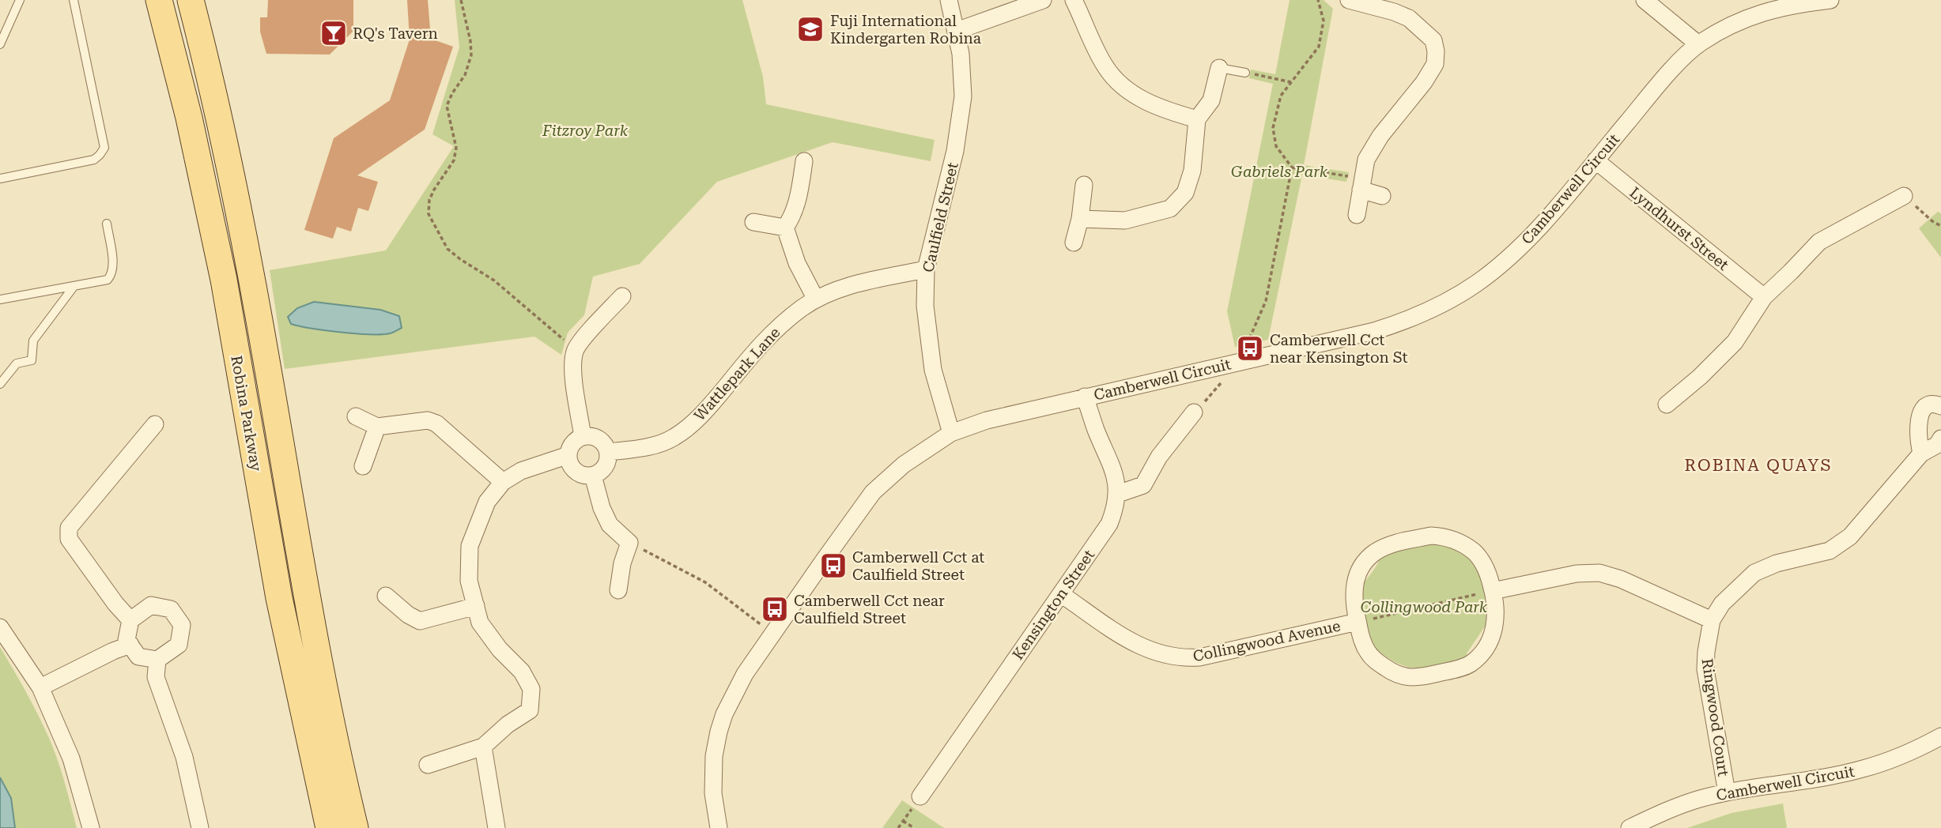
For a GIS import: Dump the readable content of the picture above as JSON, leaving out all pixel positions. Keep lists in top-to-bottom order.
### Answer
{
  "streets": {
    "main road": ["Robina Parkway"],
    "street": [
      "Camberwell Circuit",
      "Caulfield Street",
      "Lyndhurst Street",
      "Wattlepark Lane",
      "Kensington Street",
      "Collingwood Avenue",
      "Ringwood Court"
    ]
  },
  "crossings": [
    ["Camberwell Circuit", "Caulfield Street"],
    ["Camberwell Circuit", "Lyndhurst Street"],
    ["Camberwell Circuit", "Kensington Street"],
    ["Camberwell Circuit", "Ringwood Court"],
    ["Caulfield Street", "Wattlepark Lane"],
    ["Kensington Street", "Collingwood Avenue"]
  ],
  "districts": ["ROBINA QUAYS"],
  "parks": ["Fitzroy Park", "Gabriels Park", "Collingwood Park"],
  "places": {
    "school or university": ["Fuji International Kindergarten Robina"],
    "bar": ["RQ's Tavern"],
    "bus stop": ["Camberwell Cct near Kensington St", "Camberwell Cct at Caulfield Street", "Camberwell Cct near Caulfield Street"]
  }
}
